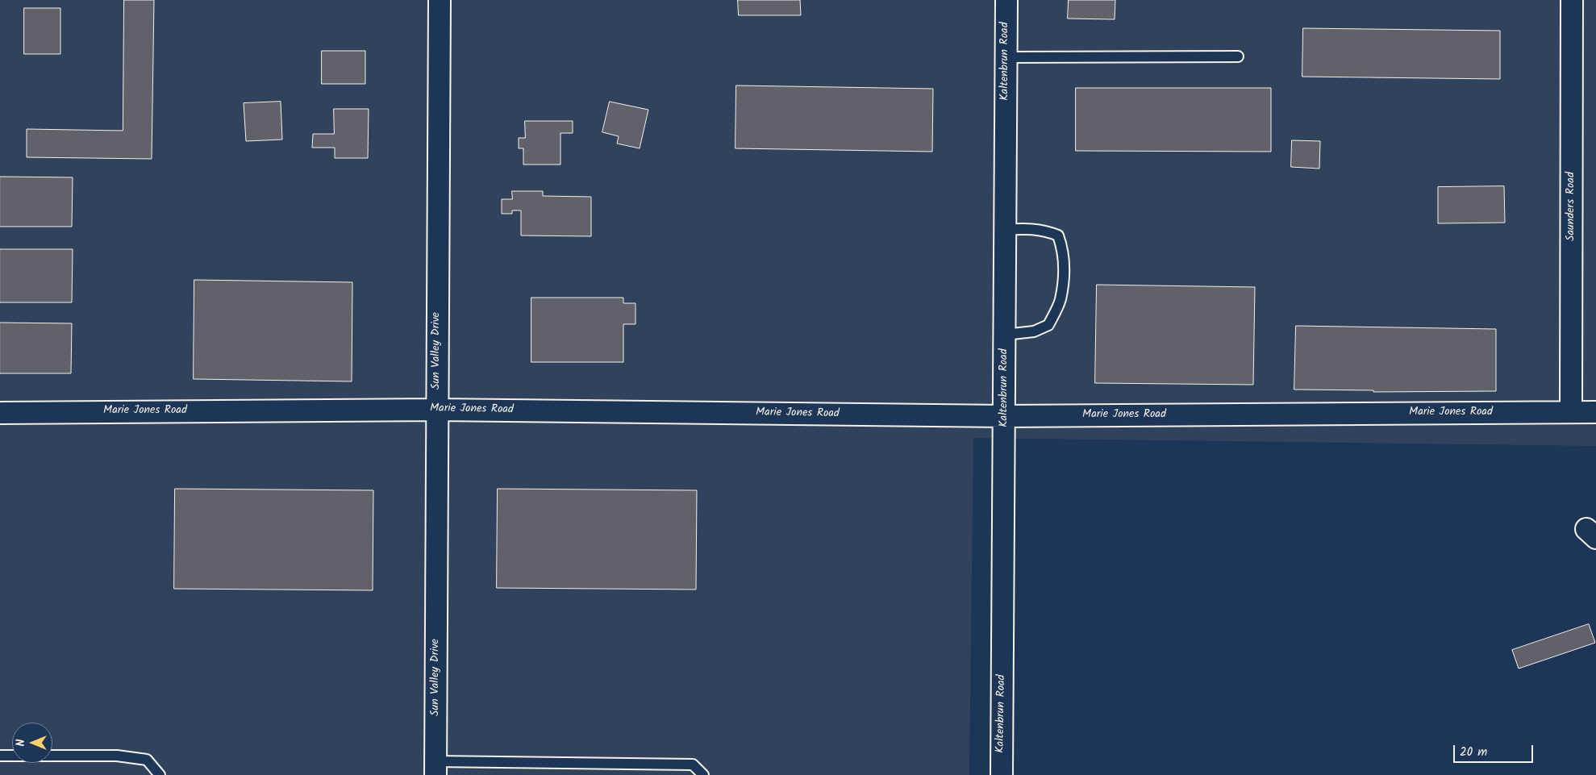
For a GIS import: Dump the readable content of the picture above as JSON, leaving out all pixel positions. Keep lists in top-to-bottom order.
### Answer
{
  "streets": {
    "street": [
      "Kaltenbrun Road",
      "Saunders Road",
      "Sun Valley Drive",
      "Marie Jones Road"
    ]
  },
  "crossings": [
    ["Kaltenbrun Road", "Marie Jones Road"],
    ["Saunders Road", "Marie Jones Road"],
    ["Sun Valley Drive", "Marie Jones Road"]
  ],
  "scale_bar": "20 m",
  "north": "left"
}
